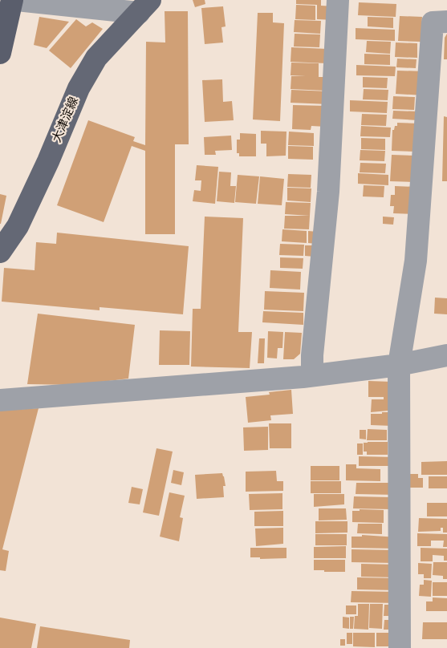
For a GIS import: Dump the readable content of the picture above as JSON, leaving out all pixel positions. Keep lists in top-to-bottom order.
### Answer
{
  "streets": {
    "main road": ["大津淀線"]
  }
}
